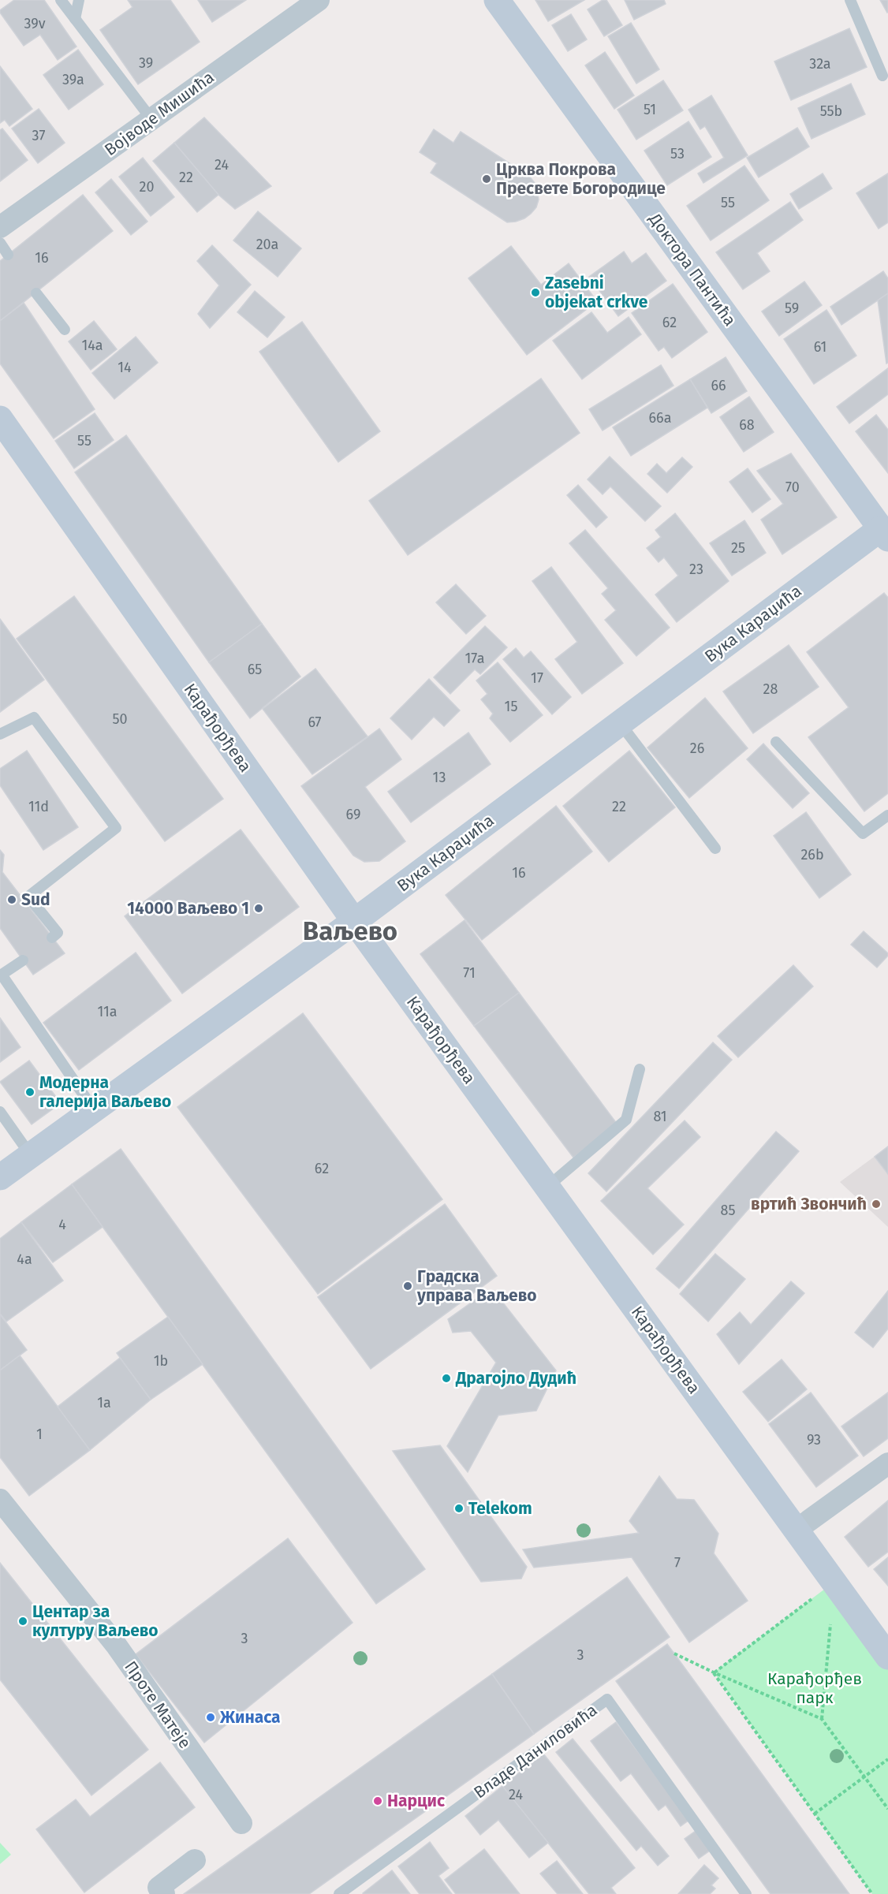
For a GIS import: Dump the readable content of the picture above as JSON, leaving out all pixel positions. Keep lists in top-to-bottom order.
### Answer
{
  "streets": {
    "street": [
      "Војводе Мишића",
      "Доктора Пантића",
      "Вука Караџића",
      "Карађорђева",
      "Проте Матеје"
    ],
    "lane": ["Владе Даниловића"]
  },
  "crossings": [
    ["Доктора Пантића", "Вука Караџића"],
    ["Вука Караџића", "Карађорђева"]
  ],
  "districts": ["Ваљево"],
  "parks": ["Карађорђев парк"],
  "places": [
    "Црква Покрова Пресвете Богородице",
    "Zasebni objekat crkve",
    "Sud",
    "14000 Ваљево 1",
    "Модерна галерија Ваљево",
    "вртић Звончић",
    "Градска управа Ваљево",
    "Драгојло Дудић",
    "Telekom",
    "Центар за културу Ваљево",
    "Жинаса",
    "Нарцис"
  ],
  "house_numbers": [
    "39v",
    "39",
    "32a",
    "39a",
    "51",
    "55b",
    "37",
    "53",
    "24",
    "22",
    "20",
    "55",
    "20a",
    "16",
    "59",
    "62",
    "14a",
    "61",
    "14",
    "66",
    "66a",
    "68",
    "55",
    "70",
    "25",
    "23",
    "17a",
    "65",
    "17",
    "28",
    "15",
    "50",
    "67",
    "26",
    "13",
    "11d",
    "22",
    "69",
    "26b",
    "16",
    "71",
    "11a",
    "81",
    "62",
    "85",
    "4",
    "4a",
    "1b",
    "1a",
    "1",
    "93",
    "7",
    "3",
    "3",
    "24"
  ]
}
